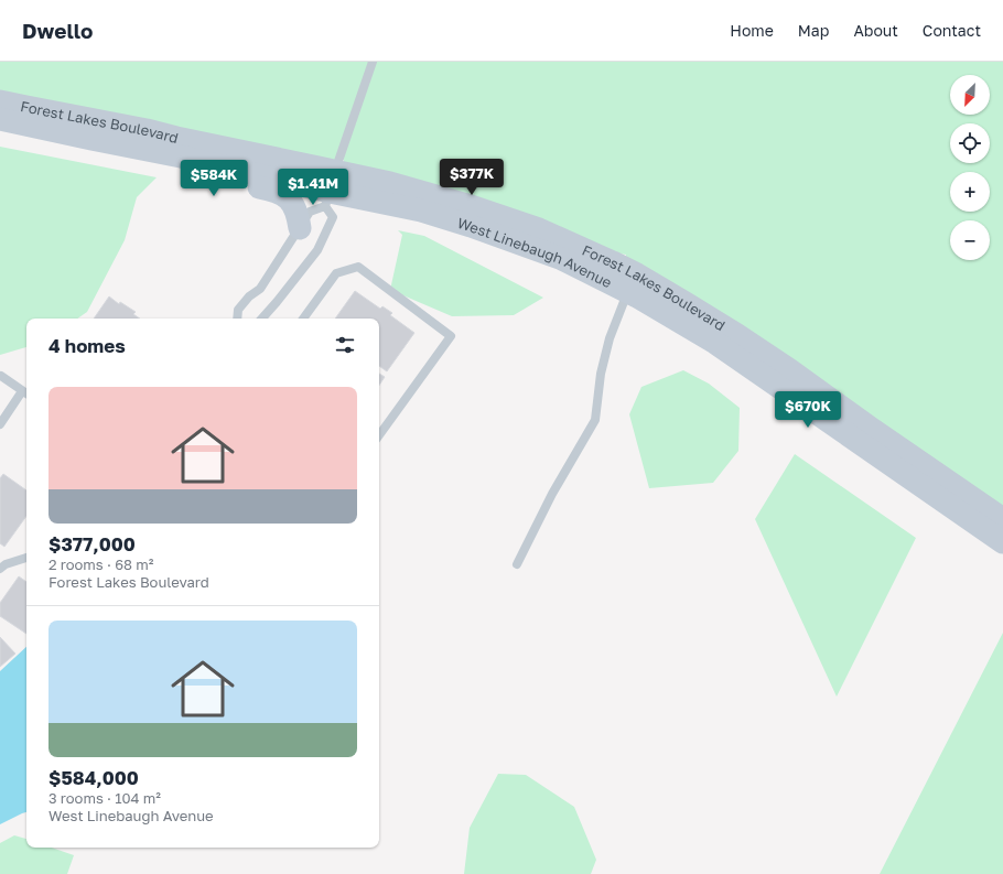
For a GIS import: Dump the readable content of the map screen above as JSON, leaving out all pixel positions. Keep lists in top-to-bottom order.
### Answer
{
  "streets": {
    "main road": ["Forest Lakes Boulevard", "West Linebaugh Avenue"]
  },
  "crossings": [
    ["Forest Lakes Boulevard", "West Linebaugh Avenue"]
  ],
  "north": "bottom left",
  "page": {
    "header": "Dwello",
    "nav": [
      "Home",
      "Map",
      "About",
      "Contact"
    ],
    "map_buttons": ["+", "−"],
    "price": [
      "$377K",
      "$584K",
      "$1.41M",
      "$670K"
    ],
    "heading": "4 homes",
    "list": [
      {
        "name": "$377,000",
        "note": "2 rooms · 68 m² · Forest Lakes Boulevard"
      },
      {
        "name": "$584,000",
        "note": "3 rooms · 104 m² · West Linebaugh Avenue"
      }
    ]
  }
}
